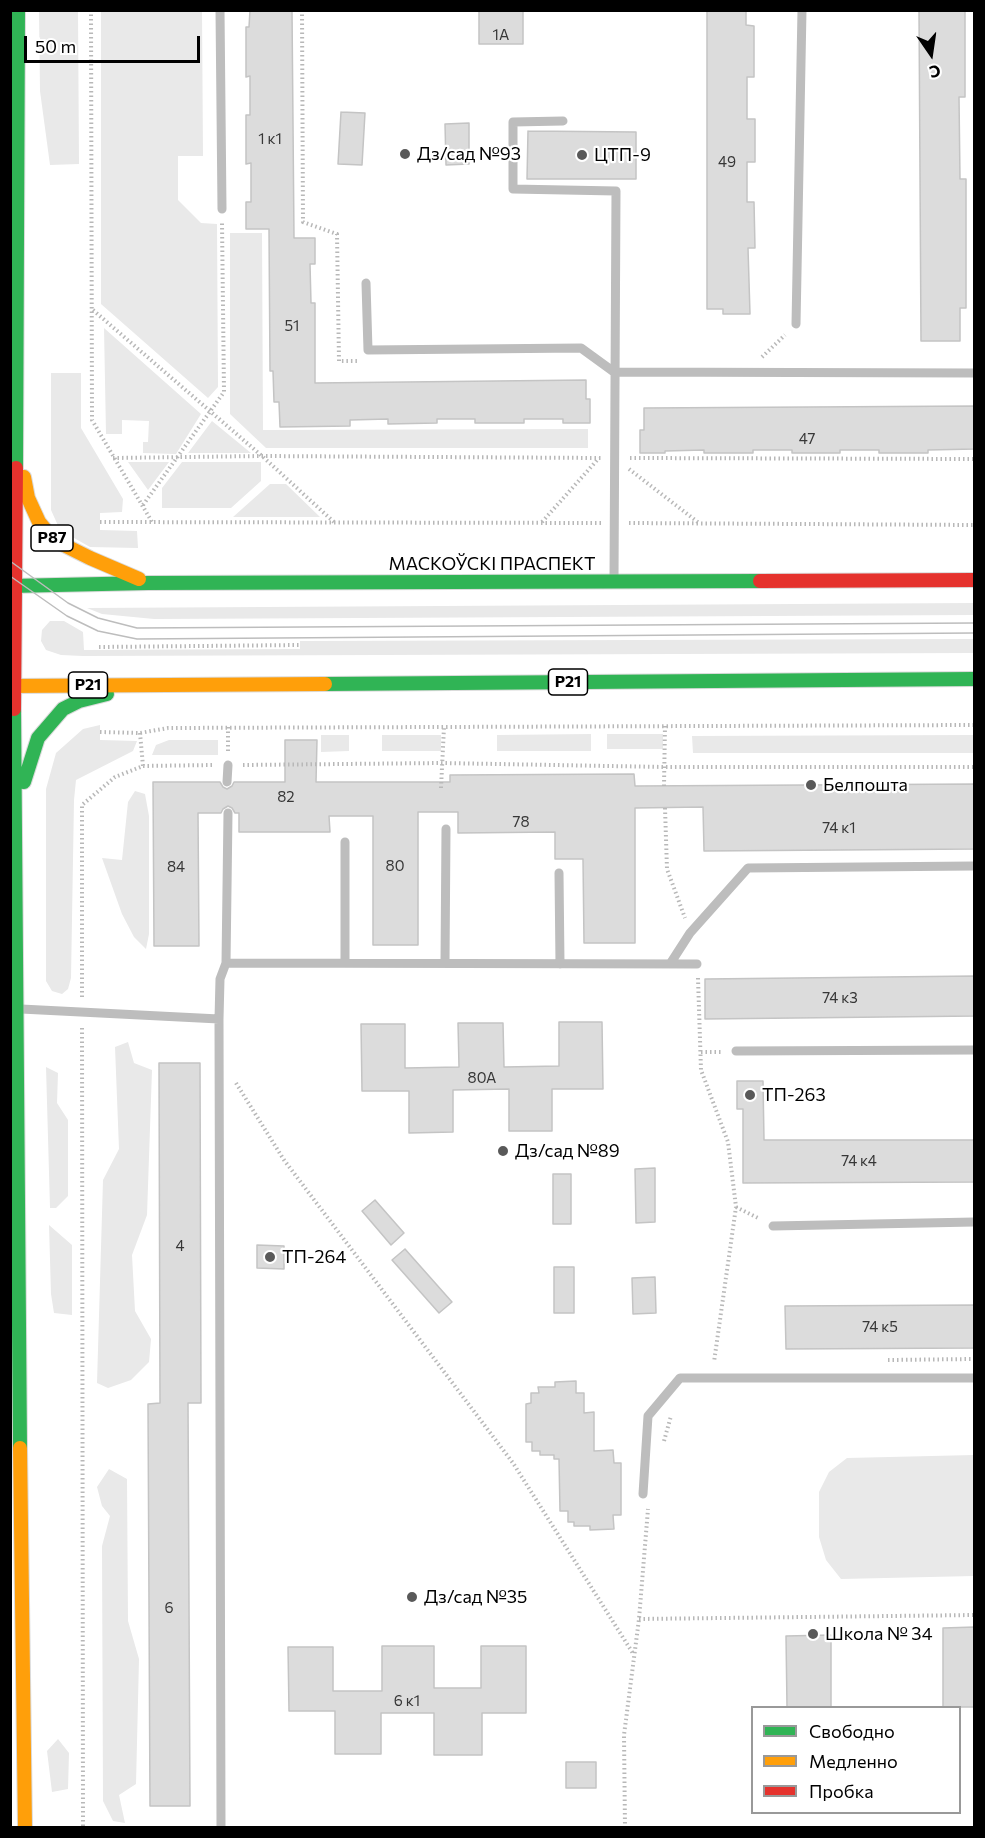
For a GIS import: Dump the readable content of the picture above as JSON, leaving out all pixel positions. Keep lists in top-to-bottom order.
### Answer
{
  "streets": {
    "main road": ["Р87", "МАСКОЎСКІ ПРАСПЕКТ", "Р21"]
  },
  "crossings": [
    ["Р87", "МАСКОЎСКІ ПРАСПЕКТ"],
    ["Р87", "Р21"]
  ],
  "places": [
    "Дз/сад №93",
    "ЦТП-9",
    "Белпошта",
    "ТП-263",
    "Дз/сад №89",
    "ТП-264",
    "Дз/сад №35",
    "Школа № 34"
  ],
  "house_numbers": [
    "1А",
    "1 к1",
    "49",
    "51",
    "47",
    "82",
    "78",
    "74 к1",
    "80",
    "84",
    "74 к3",
    "80А",
    "74 к4",
    "4",
    "74 к5",
    "6",
    "6 к1"
  ],
  "legend": ["Свободно", "Медленно", "Пробка"],
  "scale_bar": "50 m",
  "north": "bottom"
}
